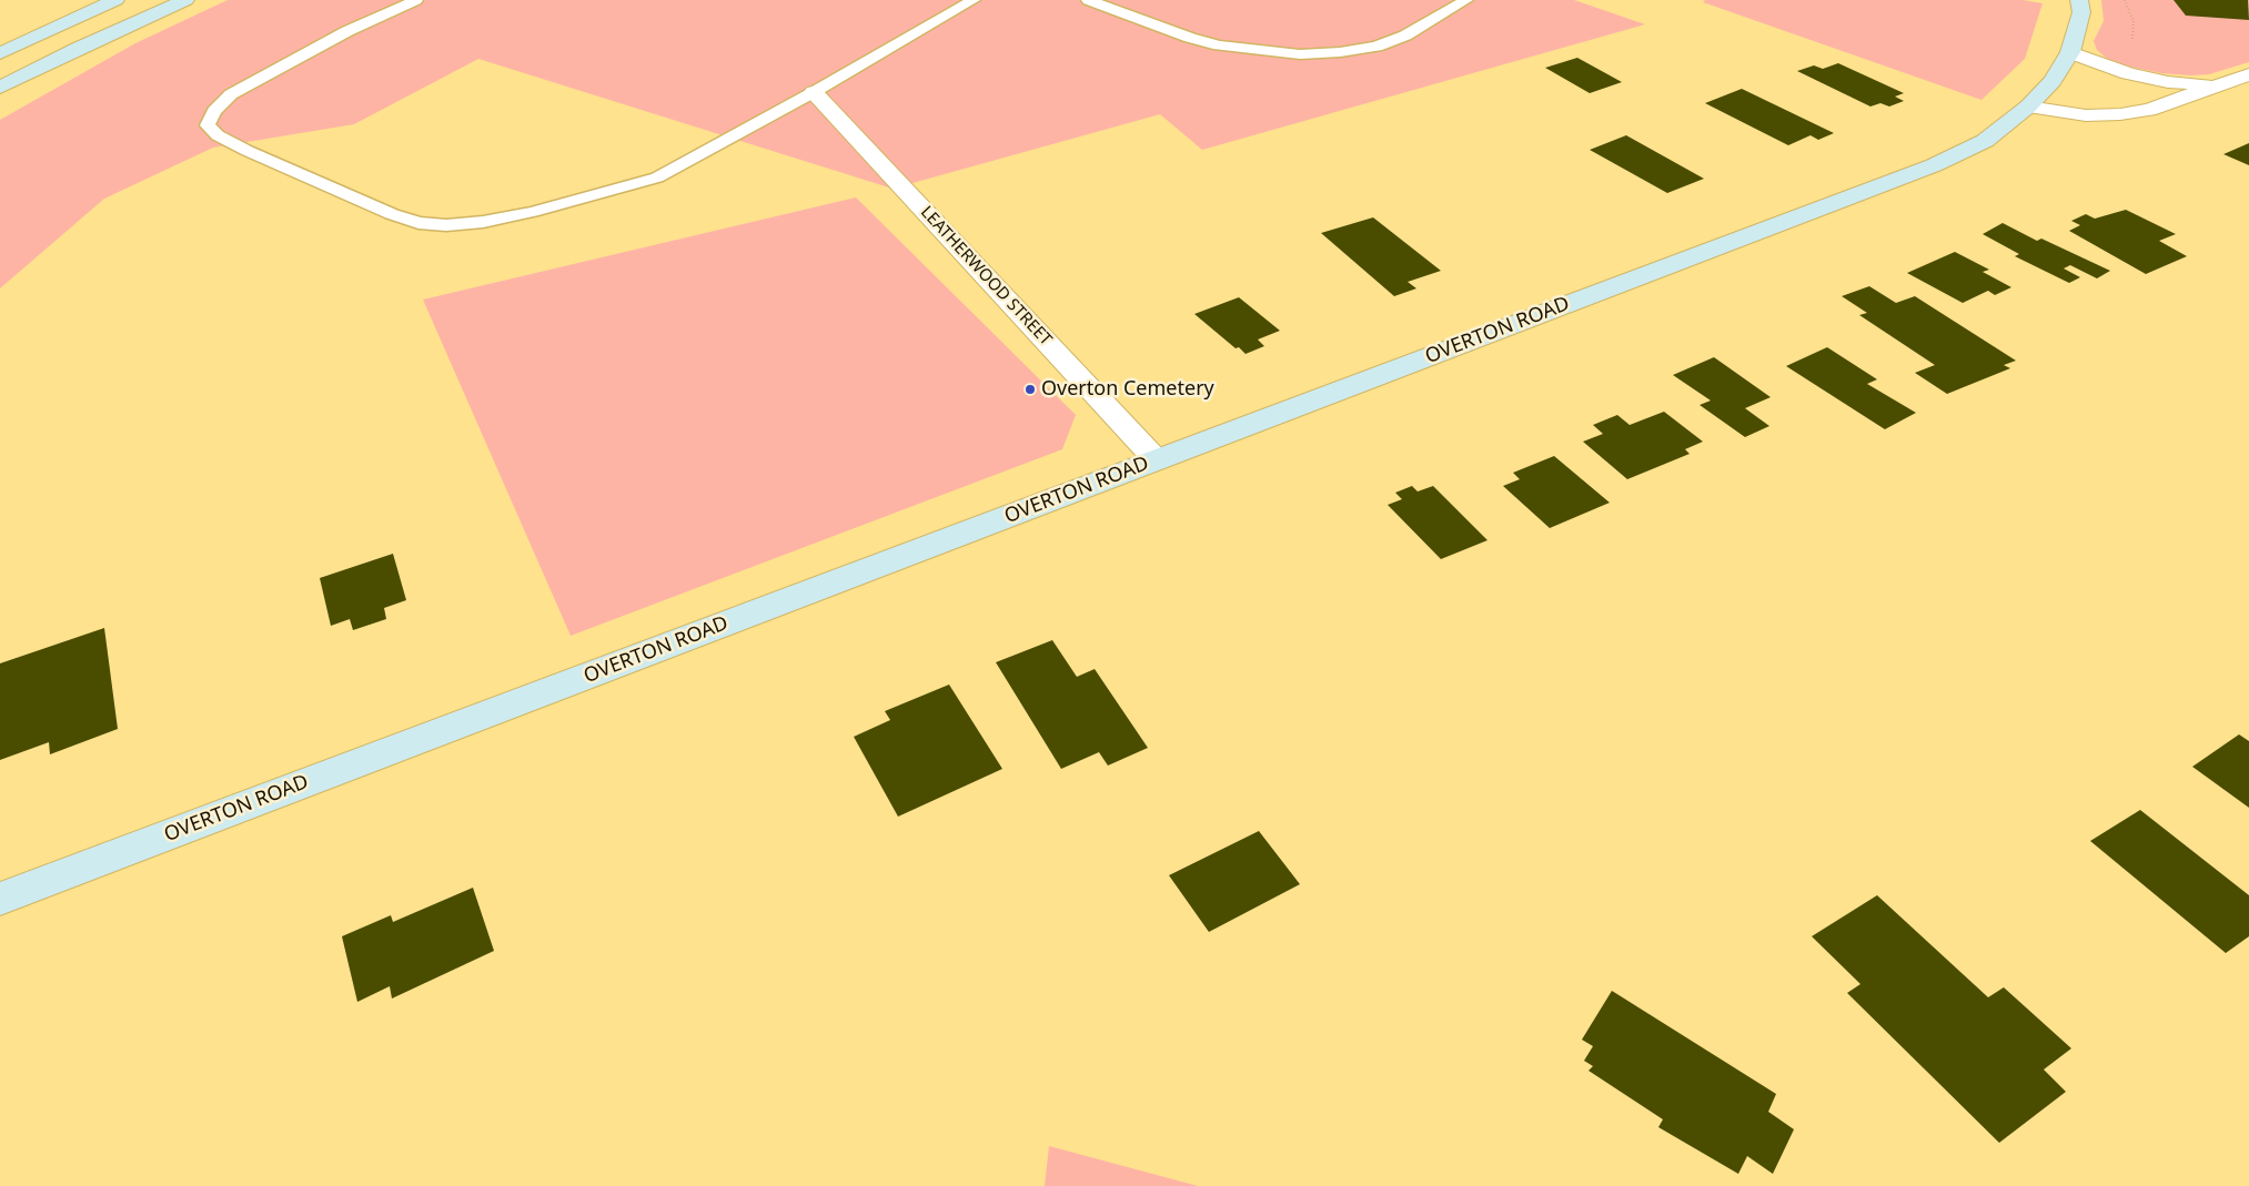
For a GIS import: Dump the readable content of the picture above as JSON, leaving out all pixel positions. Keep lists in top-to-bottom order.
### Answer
{
  "streets": {
    "street": ["LEATHERWOOD STREET", "OVERTON ROAD"]
  },
  "crossings": [
    ["LEATHERWOOD STREET", "OVERTON ROAD"]
  ],
  "places": ["Overton Cemetery"]
}
